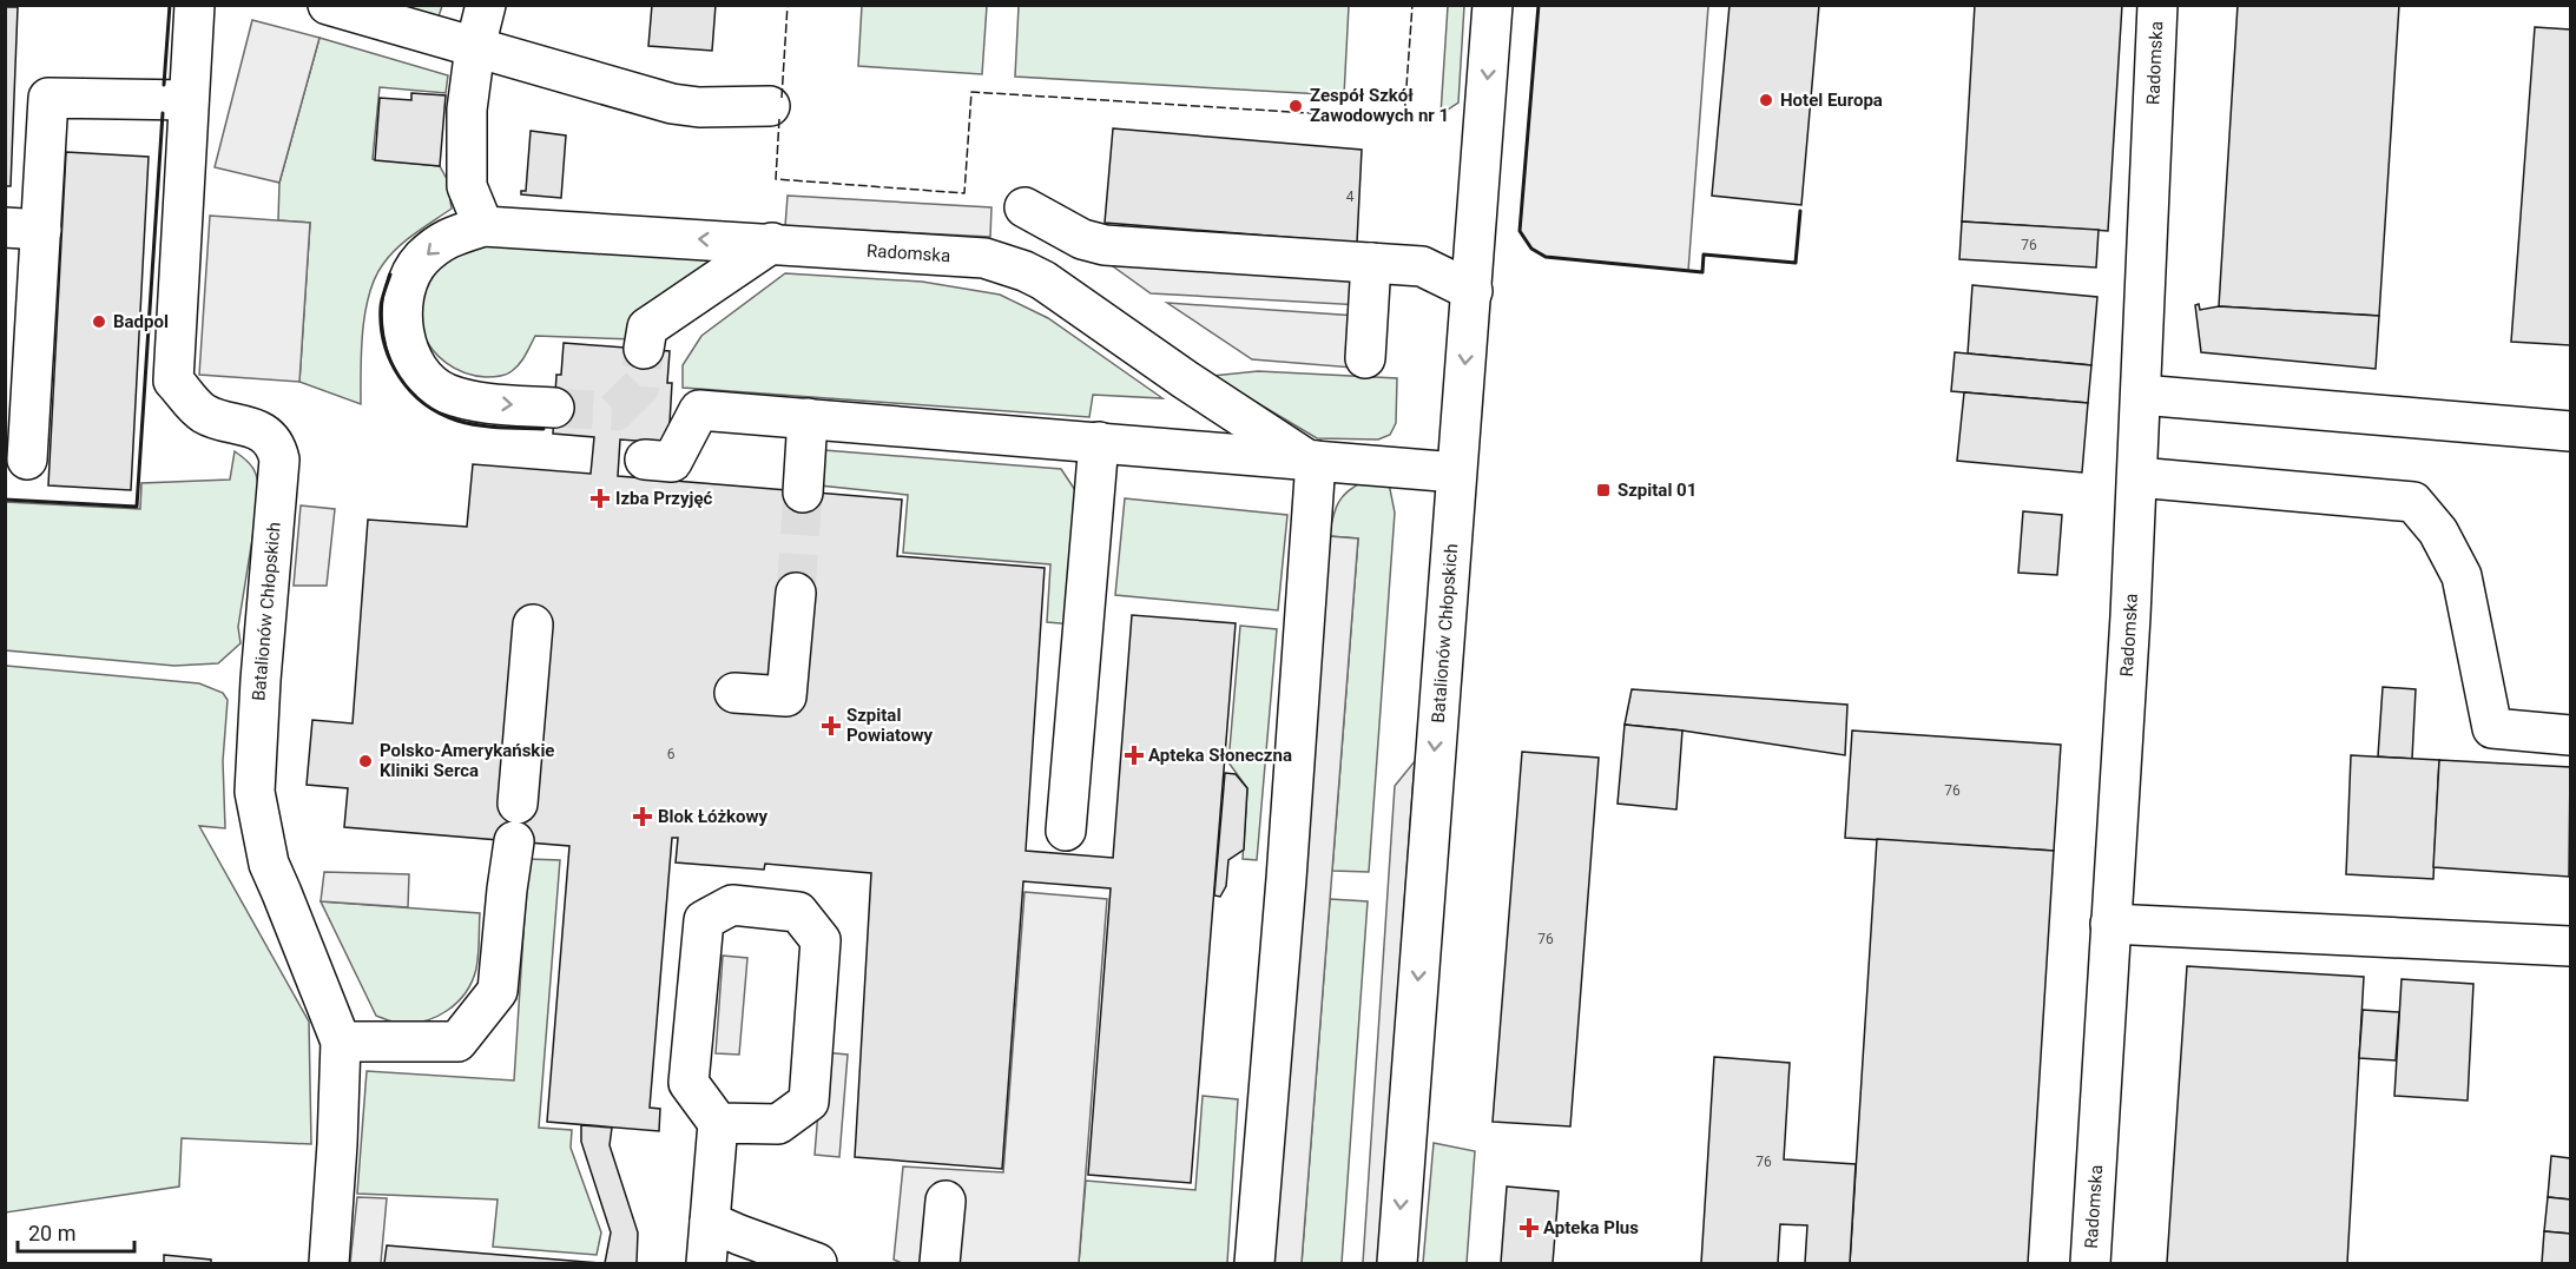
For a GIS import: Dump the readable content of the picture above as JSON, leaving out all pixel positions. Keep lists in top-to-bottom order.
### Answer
{
  "streets": {
    "street": ["Radomska", "Batalionów Chłopskich"]
  },
  "crossings": [
    ["Radomska", "Batalionów Chłopskich"]
  ],
  "places": {
    "other": [
      "Hotel Europa",
      "Zespół Szkół Zawodowych nr 1",
      "Badpol",
      "Polsko-Amerykańskie Kliniki Serca"
    ],
    "transit": ["Szpital 01"],
    "health": [
      "Izba Przyjęć",
      "Szpital Powiatowy",
      "Apteka Słoneczna",
      "Blok Łóżkowy",
      "Apteka Plus"
    ]
  },
  "house_numbers": [
    "4",
    "76",
    "6",
    "76",
    "76",
    "76"
  ],
  "scale_bar": "20 m"
}
